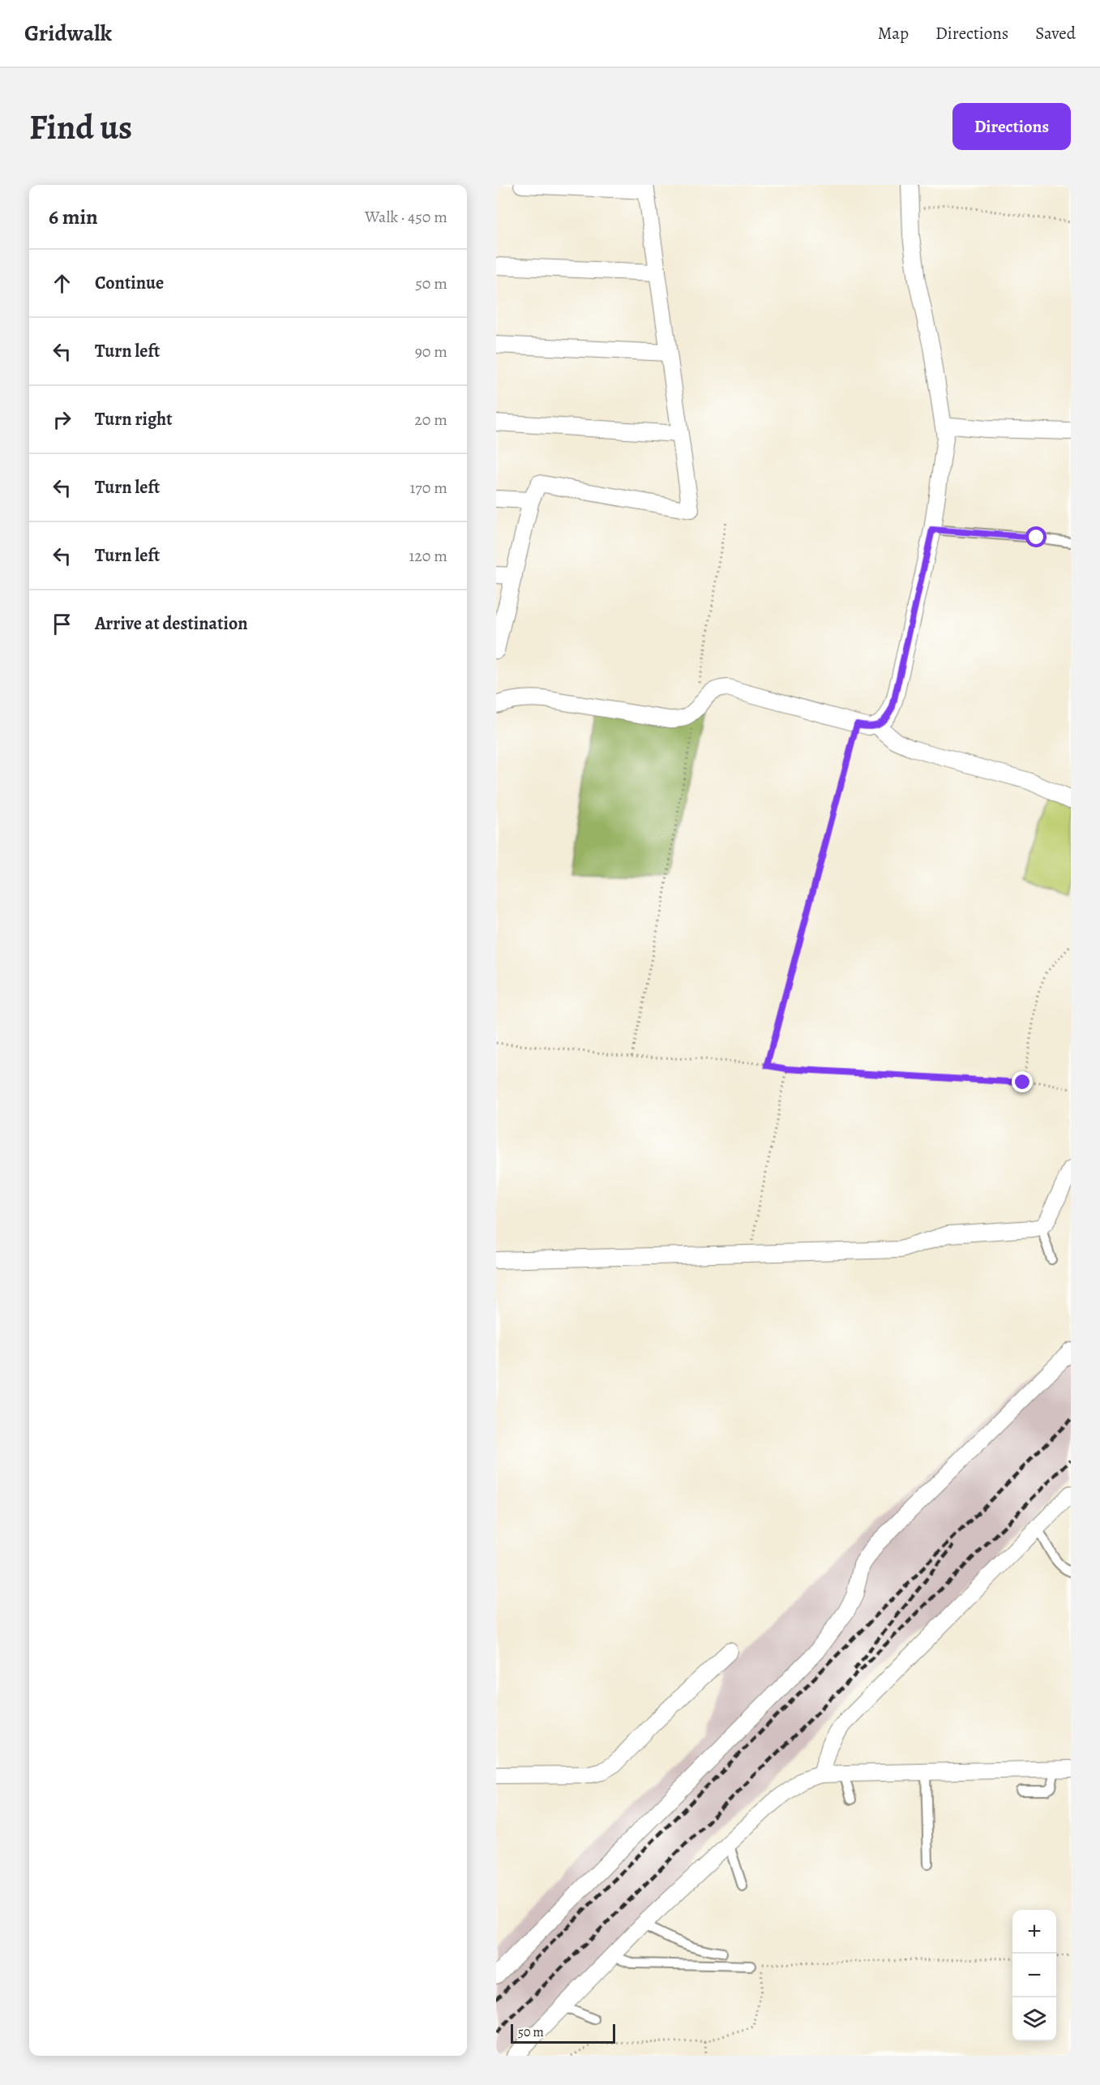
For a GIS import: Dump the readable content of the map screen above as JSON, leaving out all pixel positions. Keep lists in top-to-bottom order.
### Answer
{
  "scale_bar": "50 m",
  "page": {
    "header": "Gridwalk",
    "nav": ["Map", "Directions", "Saved"],
    "buttons": "Directions",
    "title": "Find us",
    "heading": ["6 min", "Walk · 450 m"],
    "list": [
      ["Continue", "50 m"],
      ["Turn left", "90 m"],
      ["Turn right", "20 m"],
      ["Turn left", "170 m"],
      ["Turn left", "120 m"],
      "Arrive at destination"
    ],
    "map_buttons": ["+", "−"],
    "scale": "50 m"
  }
}
